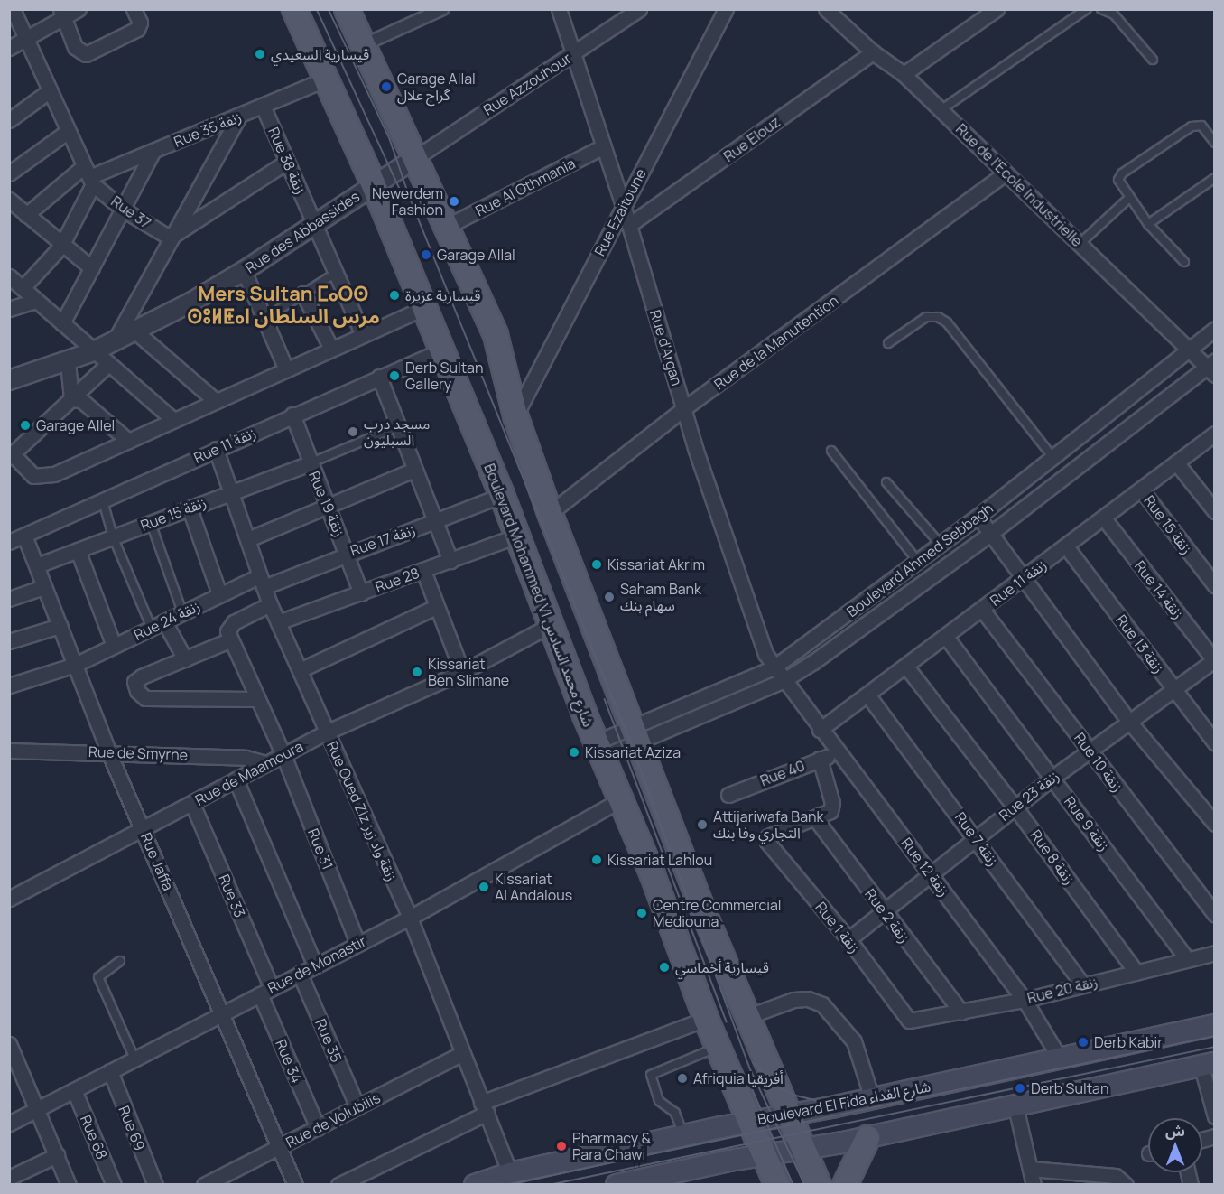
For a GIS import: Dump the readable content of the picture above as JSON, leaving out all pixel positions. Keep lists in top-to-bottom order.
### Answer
{
  "streets": {
    "main road": ["Boulevard Mohammed VI شارع محمد السادس", "Boulevard El Fida شارع الفداء"],
    "street": [
      "Rue Azzouhour",
      "Rue 35 زنقة",
      "Rue Elouz",
      "Rue 38 زنقة",
      "Rue de l'Ecole Industrielle",
      "Rue Al Othmania",
      "Rue 37",
      "Rue Ezaitoune",
      "Rue des Abbassides",
      "Rue de la Manutention",
      "Rue d'Argan",
      "Rue 11 زنقة",
      "Rue 19 زنقة",
      "Rue 15 زنقة",
      "Rue 17 زنقة",
      "Boulevard Ahmed Sebbagh",
      "Rue 28",
      "Rue 14 زنقة",
      "Rue 24 زنقة",
      "Rue 13 زنقة",
      "Rue de Smyrne",
      "Rue 10 زنقة",
      "Rue de Maamoura",
      "Rue 40",
      "Rue 23 زنقة",
      "Rue Oued Ziz زنقة واد زيز",
      "Rue 9 زنقة",
      "Rue 7 زنقة",
      "Rue 31",
      "Rue 8 زنقة",
      "Rue Jaffa",
      "Rue 12 زنقة",
      "Rue 33",
      "Rue 2 زنقة",
      "Rue 1 زنقة",
      "Rue de Monastir",
      "Rue 20 زنقة",
      "Rue 35",
      "Rue 34",
      "Rue de Volubilis",
      "Rue 69",
      "Rue 68"
    ]
  },
  "crossings": [
    ["Rue Azzouhour", "Rue des Abbassides"],
    ["Rue Azzouhour", "Rue d'Argan"],
    ["Rue 35 زنقة", "Rue 38 زنقة"],
    ["Rue 35 زنقة", "Rue 37"],
    ["Rue 35 زنقة", "Boulevard Mohammed VI شارع محمد السادس"],
    ["Rue Elouz", "Rue de l'Ecole Industrielle"],
    ["Rue Elouz", "Rue d'Argan"],
    ["Rue 38 زنقة", "Rue des Abbassides"],
    ["Rue de l'Ecole Industrielle", "Rue de la Manutention"],
    ["Rue de l'Ecole Industrielle", "Boulevard Ahmed Sebbagh"],
    ["Rue Al Othmania", "Rue d'Argan"],
    ["Rue Ezaitoune", "Rue d'Argan"],
    ["Rue des Abbassides", "Boulevard Mohammed VI شارع محمد السادس"],
    ["Rue de la Manutention", "Rue d'Argan"],
    ["Rue d'Argan", "Boulevard Ahmed Sebbagh"],
    ["Rue d'Argan", "Rue 12 زنقة"],
    ["Rue 11 زنقة", "Rue 19 زنقة"],
    ["Rue 11 زنقة", "Rue 15 زنقة"],
    ["Rue 11 زنقة", "Rue 14 زنقة"],
    ["Rue 11 زنقة", "Boulevard Mohammed VI شارع محمد السادس"],
    ["Rue 11 زنقة", "Rue 13 زنقة"],
    ["Rue 11 زنقة", "Rue 10 زنقة"],
    ["Rue 11 زنقة", "Rue Oued Ziz زنقة واد زيز"],
    ["Rue 11 زنقة", "Rue 9 زنقة"],
    ["Rue 11 زنقة", "Rue 7 زنقة"],
    ["Rue 11 زنقة", "Rue 8 زنقة"],
    ["Rue 11 زنقة", "Rue Jaffa"],
    ["Rue 11 زنقة", "Rue 12 زنقة"],
    ["Rue 19 زنقة", "Rue 15 زنقة"],
    ["Rue 19 زنقة", "Rue 17 زنقة"],
    ["Rue 19 زنقة", "Rue 28"],
    ["Rue 15 زنقة", "Rue Oued Ziz زنقة واد زيز"],
    ["Rue 15 زنقة", "Rue Jaffa"],
    ["Rue 17 زنقة", "Boulevard Mohammed VI شارع محمد السادس"],
    ["Rue 17 زنقة", "Rue 24 زنقة"],
    ["Rue 17 زنقة", "Rue Oued Ziz زنقة واد زيز"],
    ["Boulevard Ahmed Sebbagh", "Boulevard Mohammed VI شارع محمد السادس"],
    ["Boulevard Ahmed Sebbagh", "Rue 12 زنقة"],
    ["Rue 28", "Boulevard Mohammed VI شارع محمد السادس"],
    ["Rue 28", "Rue Oued Ziz زنقة واد زيز"],
    ["Rue 14 زنقة", "Rue 23 زنقة"],
    ["Boulevard Mohammed VI شارع محمد السادس", "Rue de Maamoura"],
    ["Boulevard Mohammed VI شارع محمد السادس", "Rue de Monastir"],
    ["Boulevard Mohammed VI شارع محمد السادس", "Boulevard El Fida شارع الفداء"],
    ["Rue 24 زنقة", "Rue Oued Ziz زنقة واد زيز"],
    ["Rue 24 زنقة", "Rue Jaffa"],
    ["Rue 13 زنقة", "Rue 23 زنقة"],
    ["Rue de Smyrne", "Rue de Maamoura"],
    ["Rue de Smyrne", "Rue Jaffa"],
    ["Rue 10 زنقة", "Rue 23 زنقة"],
    ["Rue de Maamoura", "Rue Oued Ziz زنقة واد زيز"],
    ["Rue de Maamoura", "Rue 31"],
    ["Rue de Maamoura", "Rue Jaffa"],
    ["Rue de Maamoura", "Rue 33"],
    ["Rue 40", "Rue 12 زنقة"],
    ["Rue 23 زنقة", "Rue 9 زنقة"],
    ["Rue 23 زنقة", "Rue 7 زنقة"],
    ["Rue 23 زنقة", "Rue 8 زنقة"],
    ["Rue 23 زنقة", "Rue 12 زنقة"],
    ["Rue 23 زنقة", "Rue 2 زنقة"],
    ["Rue 23 زنقة", "Rue 1 زنقة"],
    ["Rue Oued Ziz زنقة واد زيز", "Rue de Monastir"],
    ["Rue Oued Ziz زنقة واد زيز", "Boulevard El Fida شارع الفداء"],
    ["Rue Oued Ziz زنقة واد زيز", "Rue de Volubilis"],
    ["Rue 9 زنقة", "Rue 20 زنقة"],
    ["Rue 7 زنقة", "Rue 20 زنقة"],
    ["Rue 31", "Rue de Monastir"],
    ["Rue 8 زنقة", "Rue 20 زنقة"],
    ["Rue Jaffa", "Rue de Monastir"],
    ["Rue Jaffa", "Rue de Volubilis"],
    ["Rue 12 زنقة", "Rue 20 زنقة"],
    ["Rue 12 زنقة", "Boulevard El Fida شارع الفداء"],
    ["Rue 33", "Rue de Monastir"],
    ["Rue 33", "Rue 34"],
    ["Rue 2 زنقة", "Rue 1 زنقة"],
    ["Rue 2 زنقة", "Rue 20 زنقة"],
    ["Rue 1 زنقة", "Rue 20 زنقة"],
    ["Rue de Monastir", "Rue 35"],
    ["Rue de Monastir", "Rue 34"],
    ["Rue de Monastir", "Rue 69"],
    ["Rue de Monastir", "Rue 68"],
    ["Rue 35", "Rue de Volubilis"],
    ["Rue 34", "Rue de Volubilis"]
  ],
  "districts": ["Mers Sultan ⵎⴰⵔⵙ ⵙⵓⵍⵟⴰⵏ مرس السلطان"],
  "places": [
    "قيسارية السعيدي",
    "Garage Allal گراج علال",
    "Newerdem Fashion",
    "Garage Allal",
    "قيسارية عزيزة",
    "Derb Sultan Gallery",
    "Garage Allel",
    "مسجد درب السبليون",
    "Kissariat Akrim",
    "Saham Bank سهام بنك",
    "Kissariat Ben Slimane",
    "Kissariat Aziza",
    "Attijariwafa Bank التجاري وفا بنك",
    "Kissariat Lahlou",
    "Kissariat Al Andalous",
    "Centre Commercial Mediouna",
    "قيسارية أخماسي",
    "Derb Kabir",
    "Afriquia أفريقيا",
    "Derb Sultan",
    "Pharmacy & Para Chawi"
  ],
  "north": "top"
}
